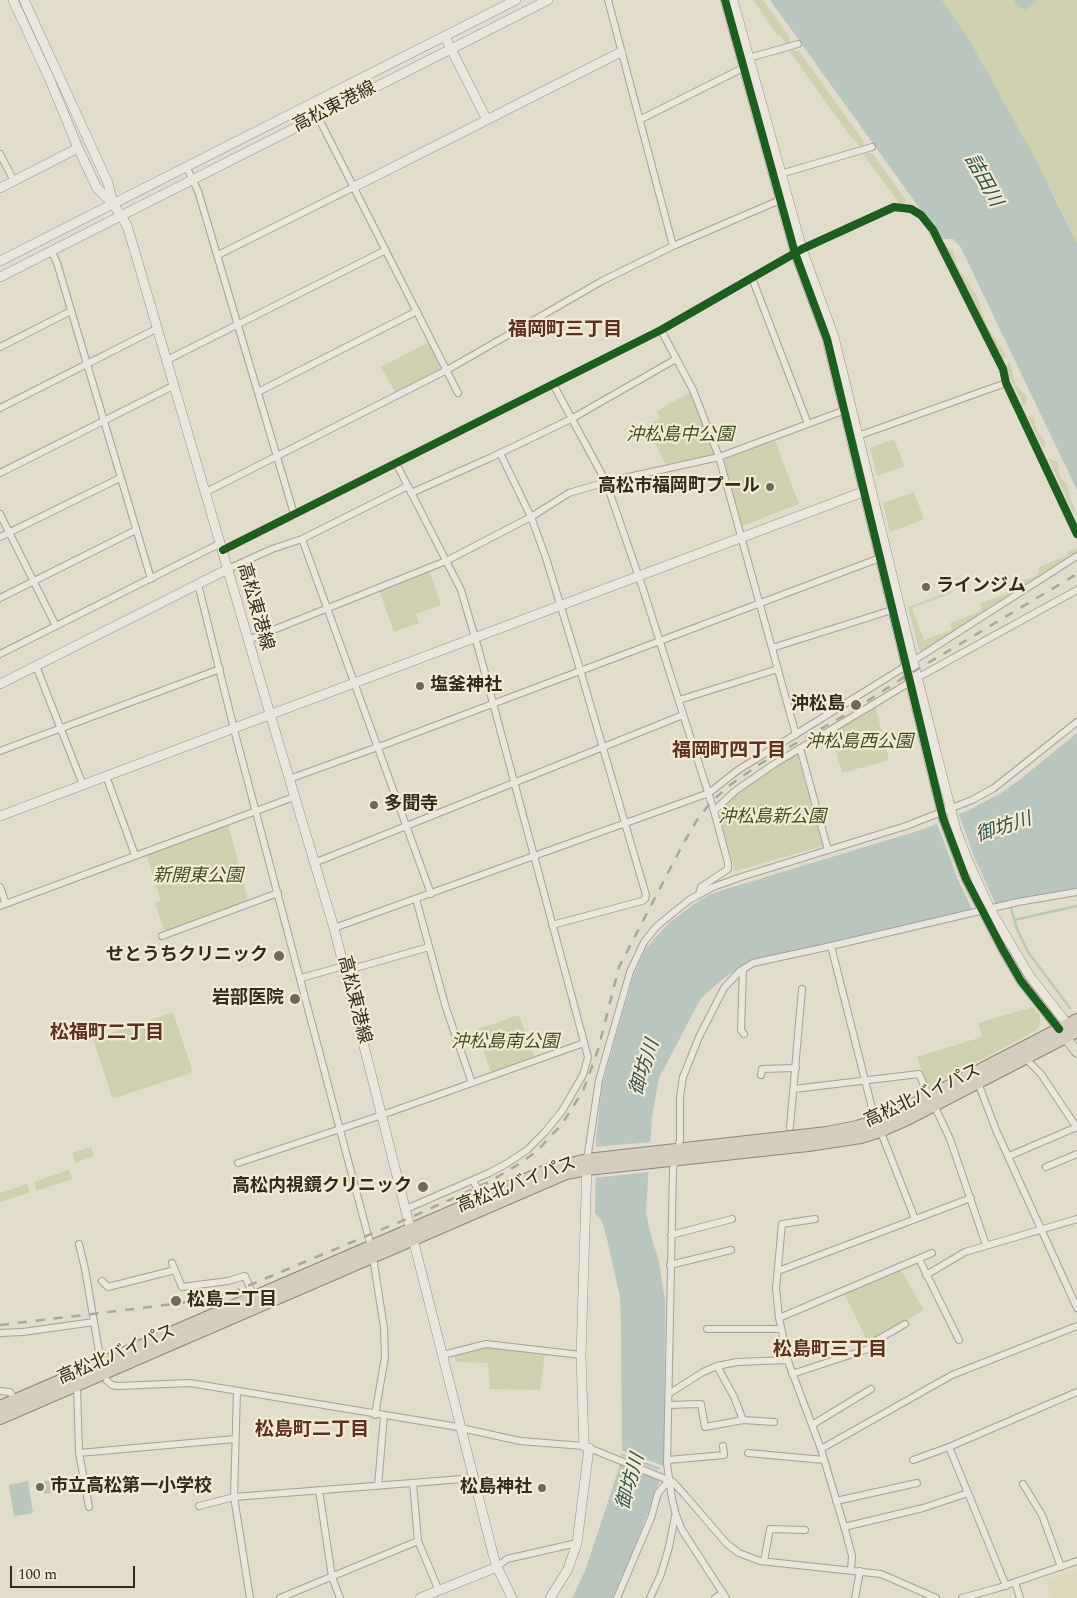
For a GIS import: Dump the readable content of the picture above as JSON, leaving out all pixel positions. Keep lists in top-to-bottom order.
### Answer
{
  "streets": {
    "highway": ["高松北バイパス"],
    "street": ["高松東港線"]
  },
  "crossings": [
    ["高松東港線", "高松北バイパス"]
  ],
  "districts": [
    "福岡町三丁目",
    "福岡町四丁目",
    "松福町二丁目",
    "松島町三丁目",
    "松島町二丁目"
  ],
  "water": ["詰田川", "御坊川"],
  "parks": [
    "沖松島中公園",
    "沖松島西公園",
    "沖松島新公園",
    "新開東公園",
    "沖松島南公園"
  ],
  "places": [
    "高松市福岡町プール",
    "ラインジム",
    "塩釜神社",
    "沖松島",
    "多聞寺",
    "せとうちクリニック",
    "岩部医院",
    "高松内視鏡クリニック",
    "松島二丁目",
    "市立高松第一小学校",
    "松島神社"
  ],
  "scale_bar": "100 m"
}
